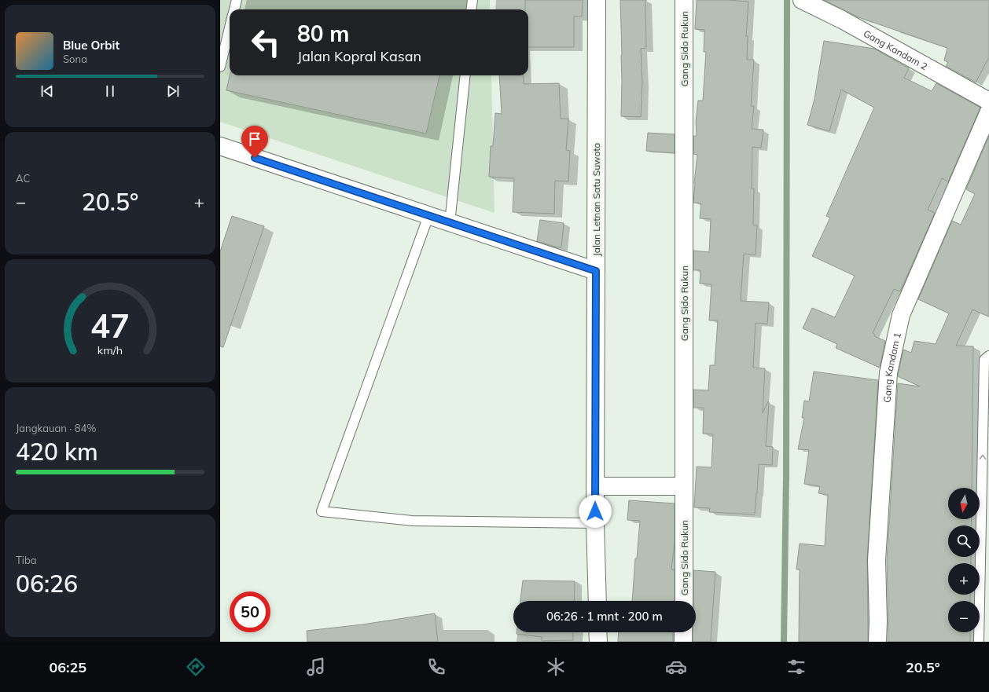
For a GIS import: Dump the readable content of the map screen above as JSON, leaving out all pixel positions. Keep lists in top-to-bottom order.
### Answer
{
  "streets": {
    "street": [
      "Gang Sido Rukun",
      "Gang Kandam 2",
      "Jalan Letnan Satu Suwoto",
      "Gang Kandam 1"
    ]
  },
  "north": "bottom",
  "page": {
    "turn": ["80 m", "Jalan Kopral Kasan"],
    "song": ["Blue Orbit", "Sona"],
    "tile": [
      "AC",
      ["Jangkauan · 84%", "420 km"],
      ["Tiba", "06:26"]
    ],
    "heat": ["−", "20.5°", "+"],
    "map_buttons": ["+", "−"],
    "limit": "50",
    "trip": "06:26 · 1 mnt · 200 m",
    "tabs": ["06:25", "20.5°"],
    "gauge": ["47", "km/h"]
  }
}
